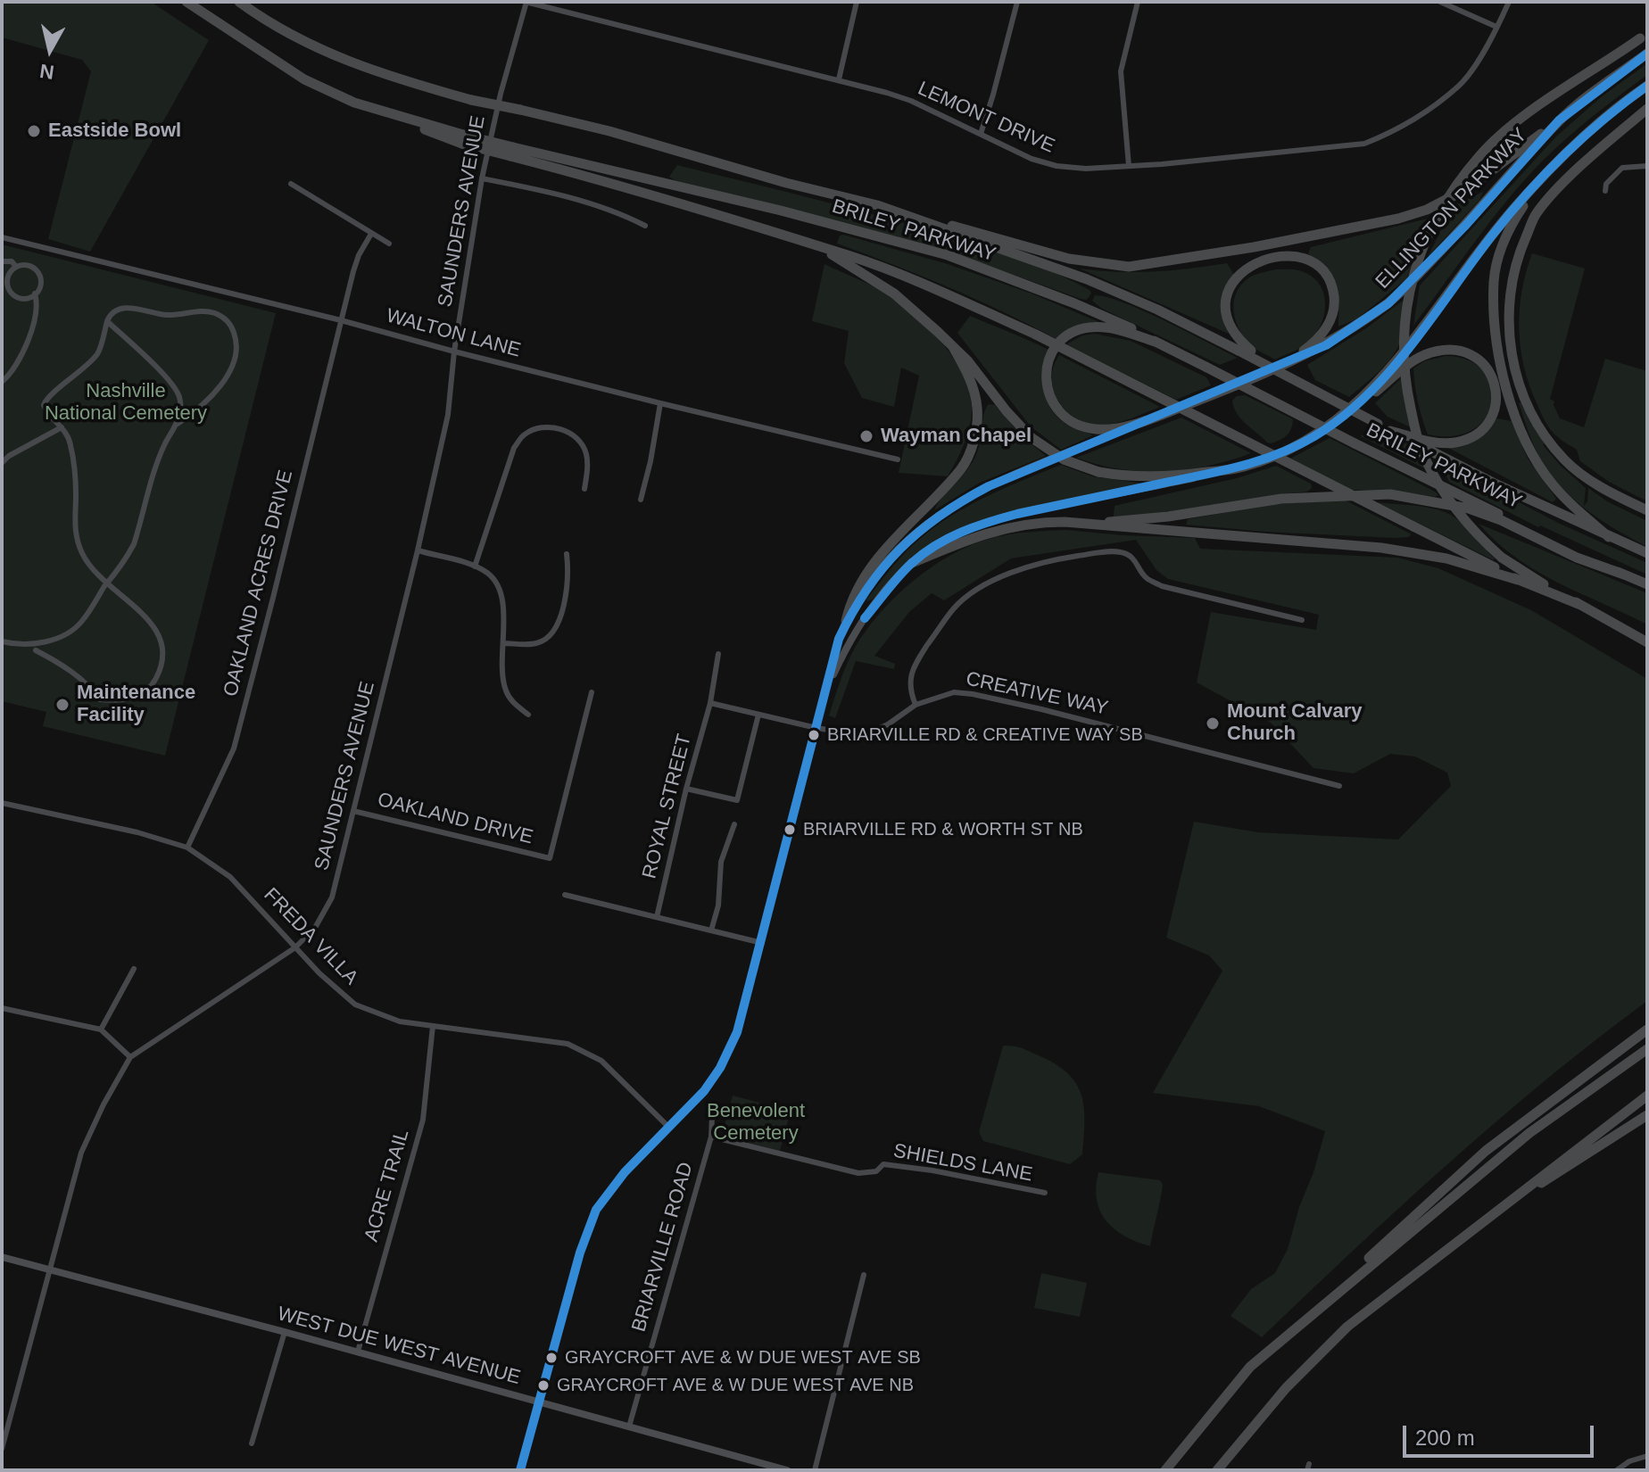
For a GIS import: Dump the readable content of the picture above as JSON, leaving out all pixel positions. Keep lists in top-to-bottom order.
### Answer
{
  "streets": {
    "highway": ["ELLINGTON PARKWAY", "BRILEY PARKWAY"],
    "main road": ["WEST DUE WEST AVENUE"],
    "street": [
      "LEMONT DRIVE",
      "SAUNDERS AVENUE",
      "WALTON LANE",
      "OAKLAND ACRES DRIVE",
      "CREATIVE WAY",
      "ROYAL STREET",
      "OAKLAND DRIVE",
      "FREDA VILLA",
      "SHIELDS LANE",
      "ACRE TRAIL",
      "BRIARVILLE ROAD"
    ]
  },
  "crossings": [
    ["LEMONT DRIVE", "SAUNDERS AVENUE"],
    ["ELLINGTON PARKWAY", "BRILEY PARKWAY"],
    ["SAUNDERS AVENUE", "WALTON LANE"],
    ["SAUNDERS AVENUE", "OAKLAND DRIVE"],
    ["SAUNDERS AVENUE", "FREDA VILLA"],
    ["SAUNDERS AVENUE", "WEST DUE WEST AVENUE"],
    ["WALTON LANE", "OAKLAND ACRES DRIVE"],
    ["OAKLAND ACRES DRIVE", "FREDA VILLA"],
    ["CREATIVE WAY", "ROYAL STREET"],
    ["FREDA VILLA", "ACRE TRAIL"],
    ["SHIELDS LANE", "BRIARVILLE ROAD"],
    ["ACRE TRAIL", "WEST DUE WEST AVENUE"],
    ["BRIARVILLE ROAD", "WEST DUE WEST AVENUE"]
  ],
  "parks": ["Nashville National Cemetery", "Benevolent Cemetery"],
  "places": [
    "Eastside Bowl",
    "Wayman Chapel",
    "Maintenance Facility",
    "Mount Calvary Church",
    "BRIARVILLE RD & CREATIVE WAY SB",
    "BRIARVILLE RD & WORTH ST NB",
    "GRAYCROFT AVE & W DUE WEST AVE SB",
    "GRAYCROFT AVE & W DUE WEST AVE NB"
  ],
  "scale_bar": "200 m",
  "north": "bottom"
}
